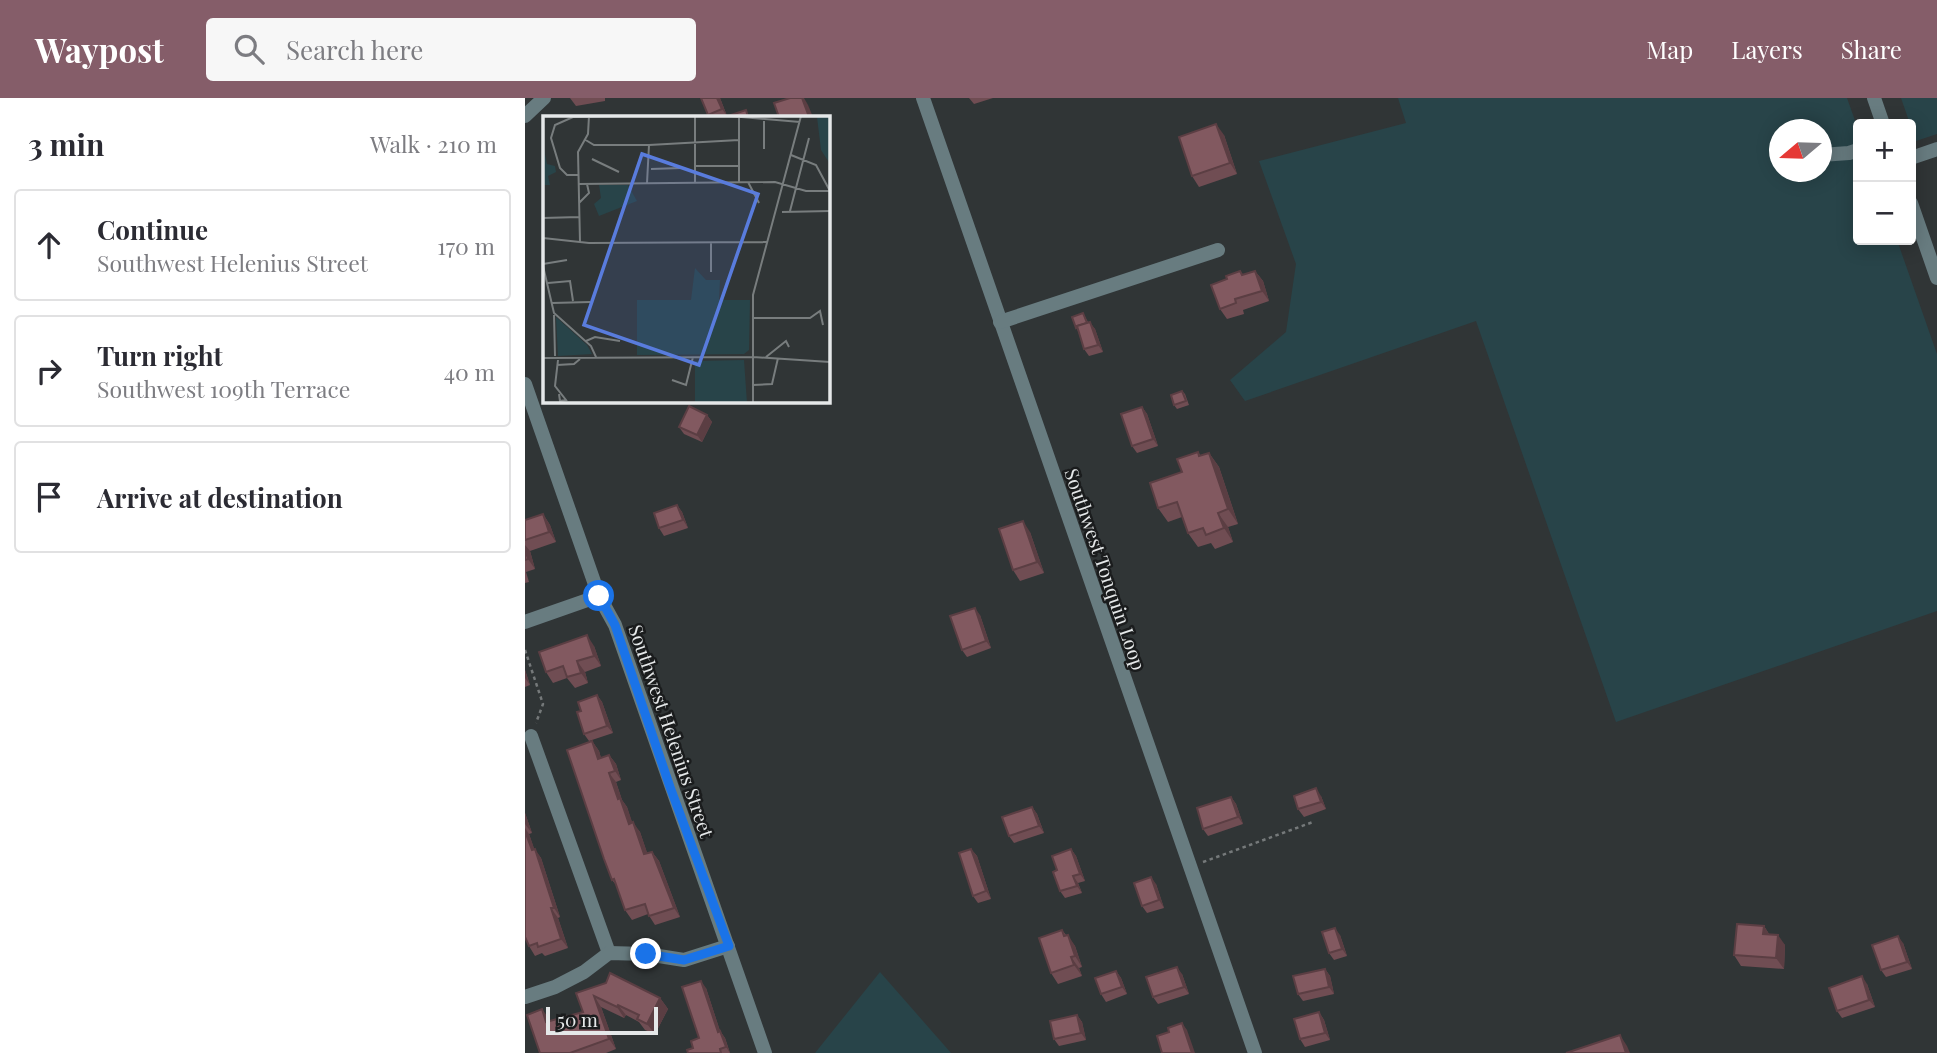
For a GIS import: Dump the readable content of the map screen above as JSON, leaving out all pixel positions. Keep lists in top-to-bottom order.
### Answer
{
  "streets": {
    "street": ["Southwest Tonquin Loop", "Southwest Helenius Street"]
  },
  "scale_bar": "50 m",
  "north": "left",
  "page": {
    "header": "Waypost",
    "search": "Search here",
    "nav": ["Map", "Layers", "Share"],
    "heading": ["3 min", "Walk · 210 m"],
    "map_buttons": ["+", "−"],
    "list": [
      ["Continue", "Southwest Helenius Street", "170 m"],
      ["Turn right", "Southwest 109th Terrace", "40 m"],
      "Arrive at destination"
    ],
    "scale": "50 m"
  }
}
